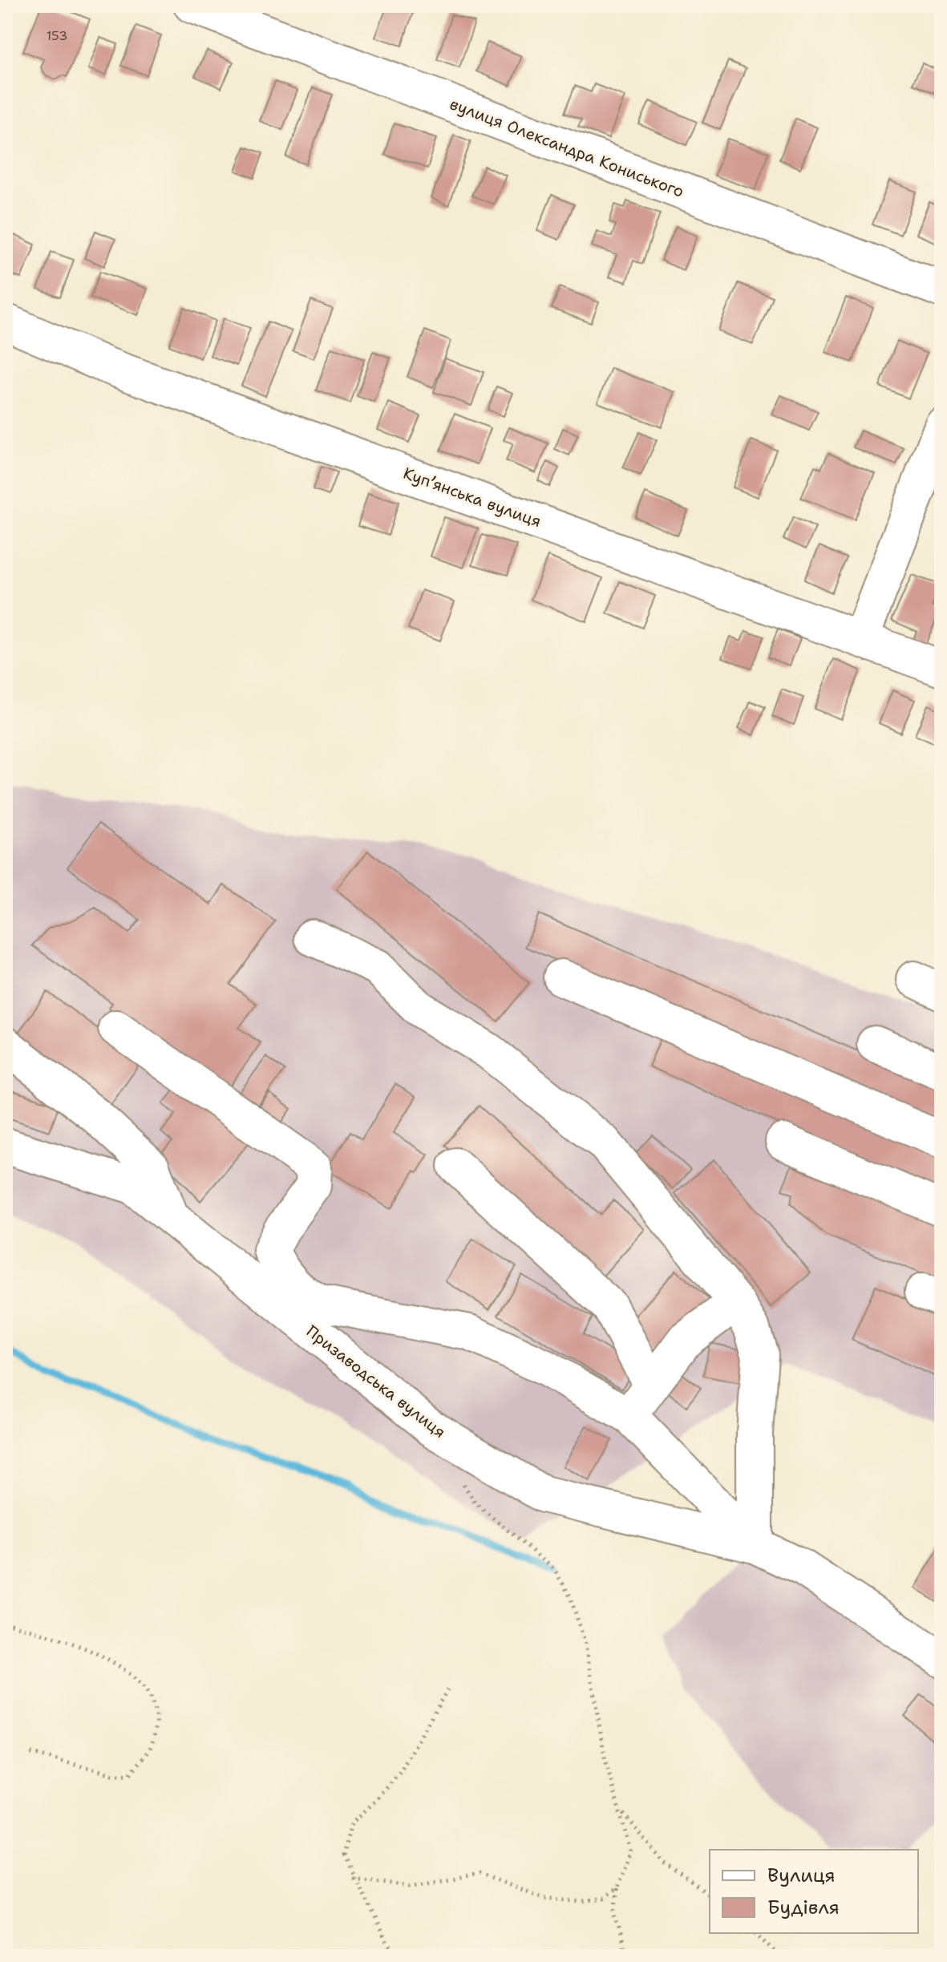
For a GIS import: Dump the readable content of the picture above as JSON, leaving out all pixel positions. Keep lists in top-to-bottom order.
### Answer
{
  "streets": {
    "street": ["вулиця Олександра Кониського", "Купʼянська вулиця", "Призаводська вулиця"]
  },
  "house_numbers": ["153"],
  "legend": ["Вулиця", "Будівля"]
}
